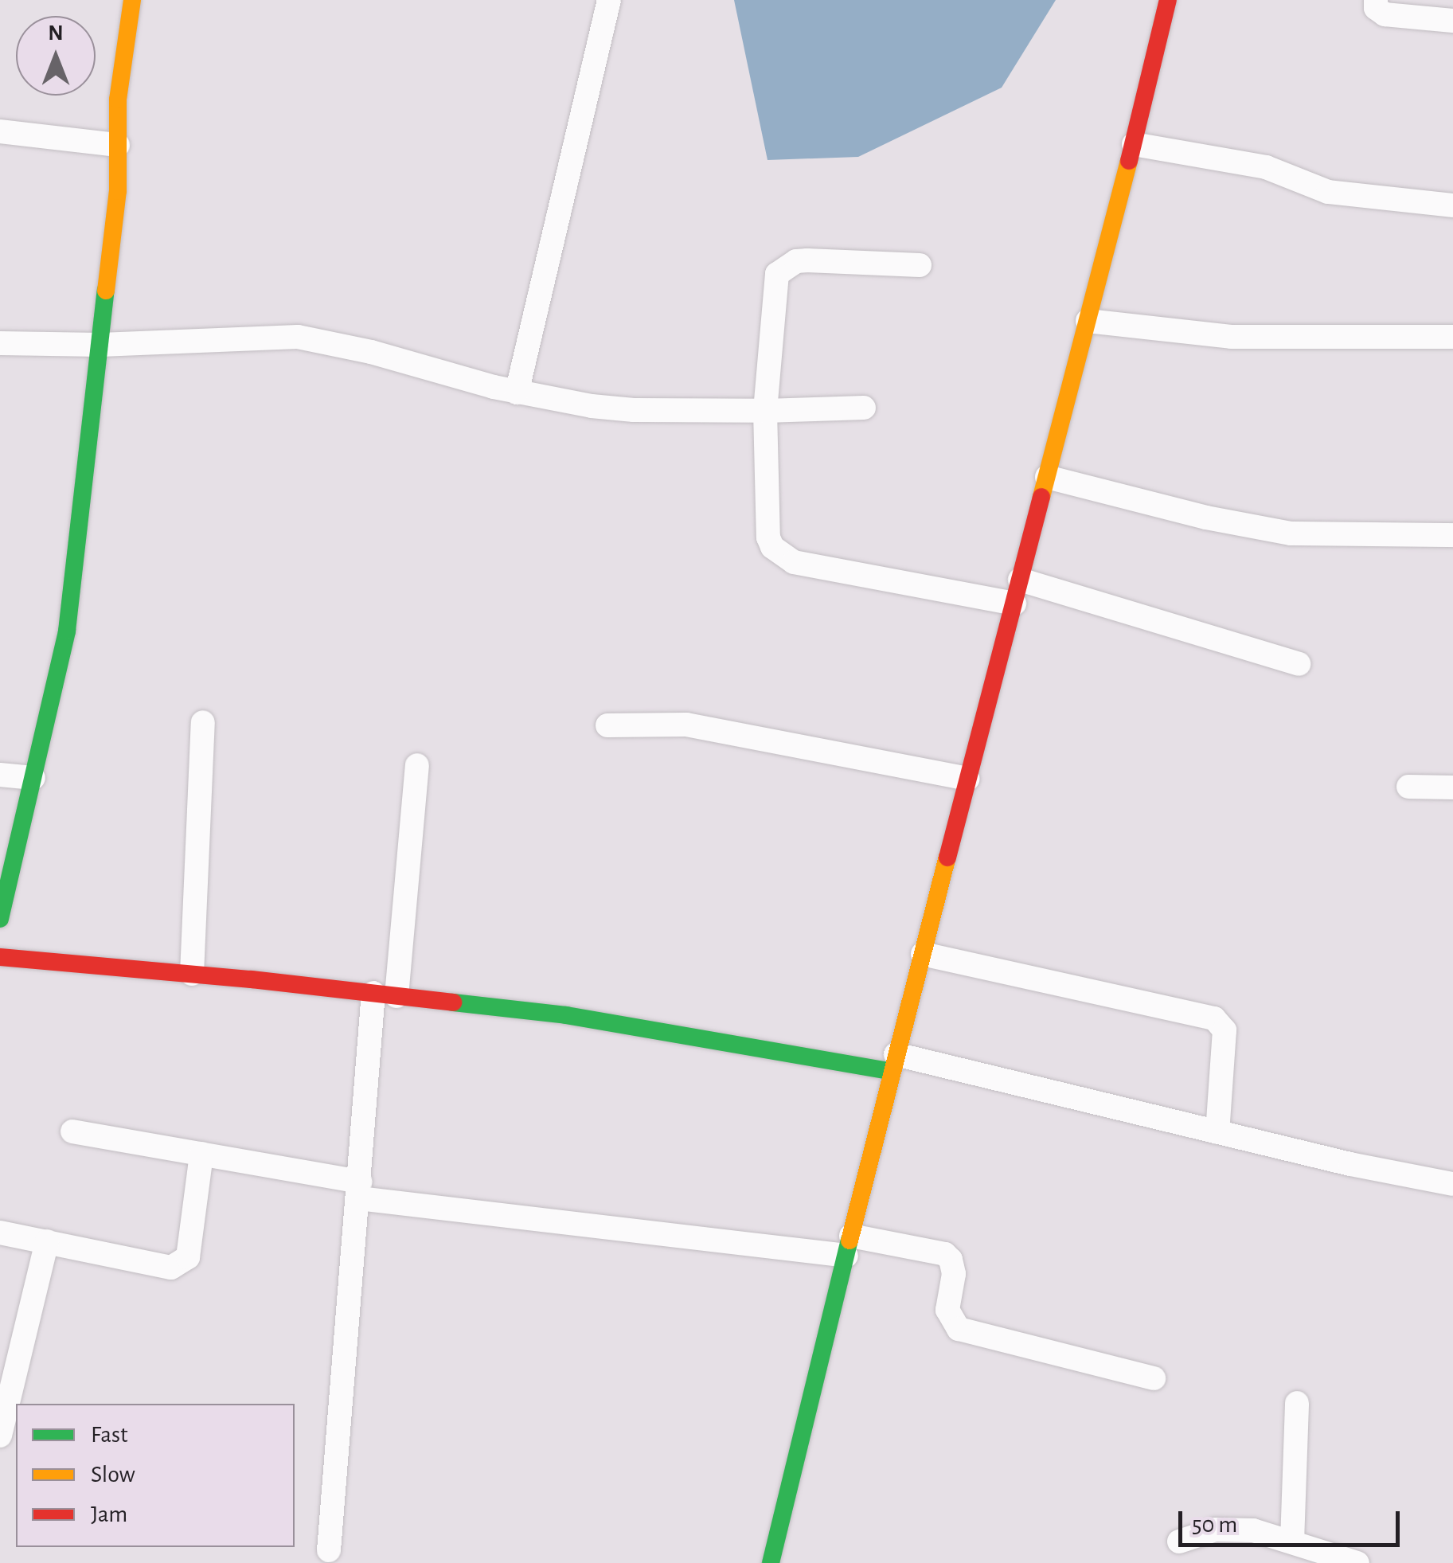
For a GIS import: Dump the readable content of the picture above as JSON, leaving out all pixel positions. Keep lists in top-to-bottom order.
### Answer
{
  "legend": ["Fast", "Slow", "Jam"],
  "scale_bar": "50 m",
  "north": "top"
}
